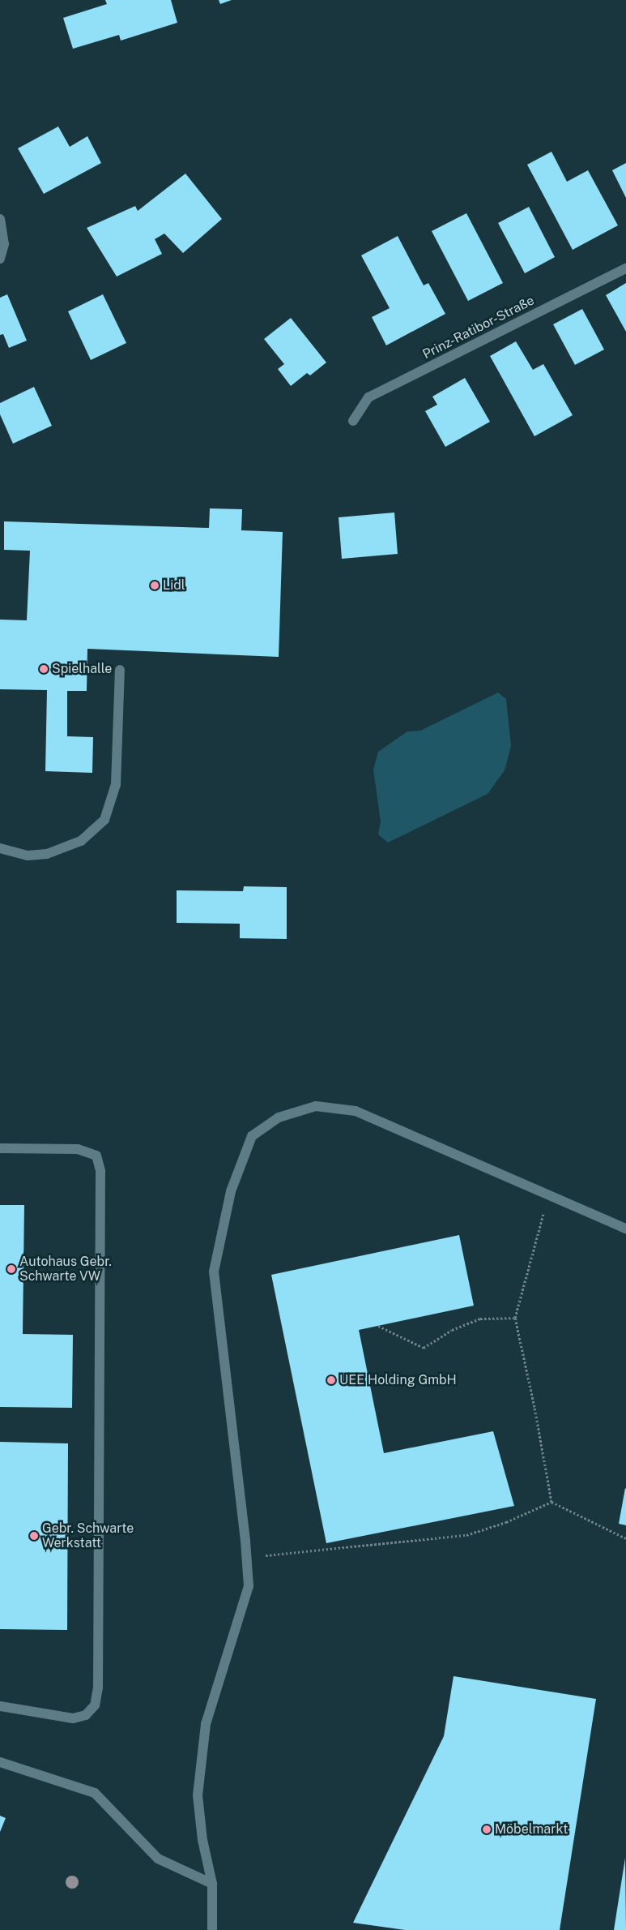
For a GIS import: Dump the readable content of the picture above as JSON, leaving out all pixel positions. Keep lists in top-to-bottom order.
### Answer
{
  "streets": {
    "street": ["Prinz-Ratibor-Straße"]
  },
  "places": [
    "Lidl",
    "Spielhalle",
    "Autohaus Gebr. Schwarte VW",
    "UEE Holding GmbH",
    "Gebr. Schwarte Werkstatt",
    "Möbelmarkt"
  ]
}
